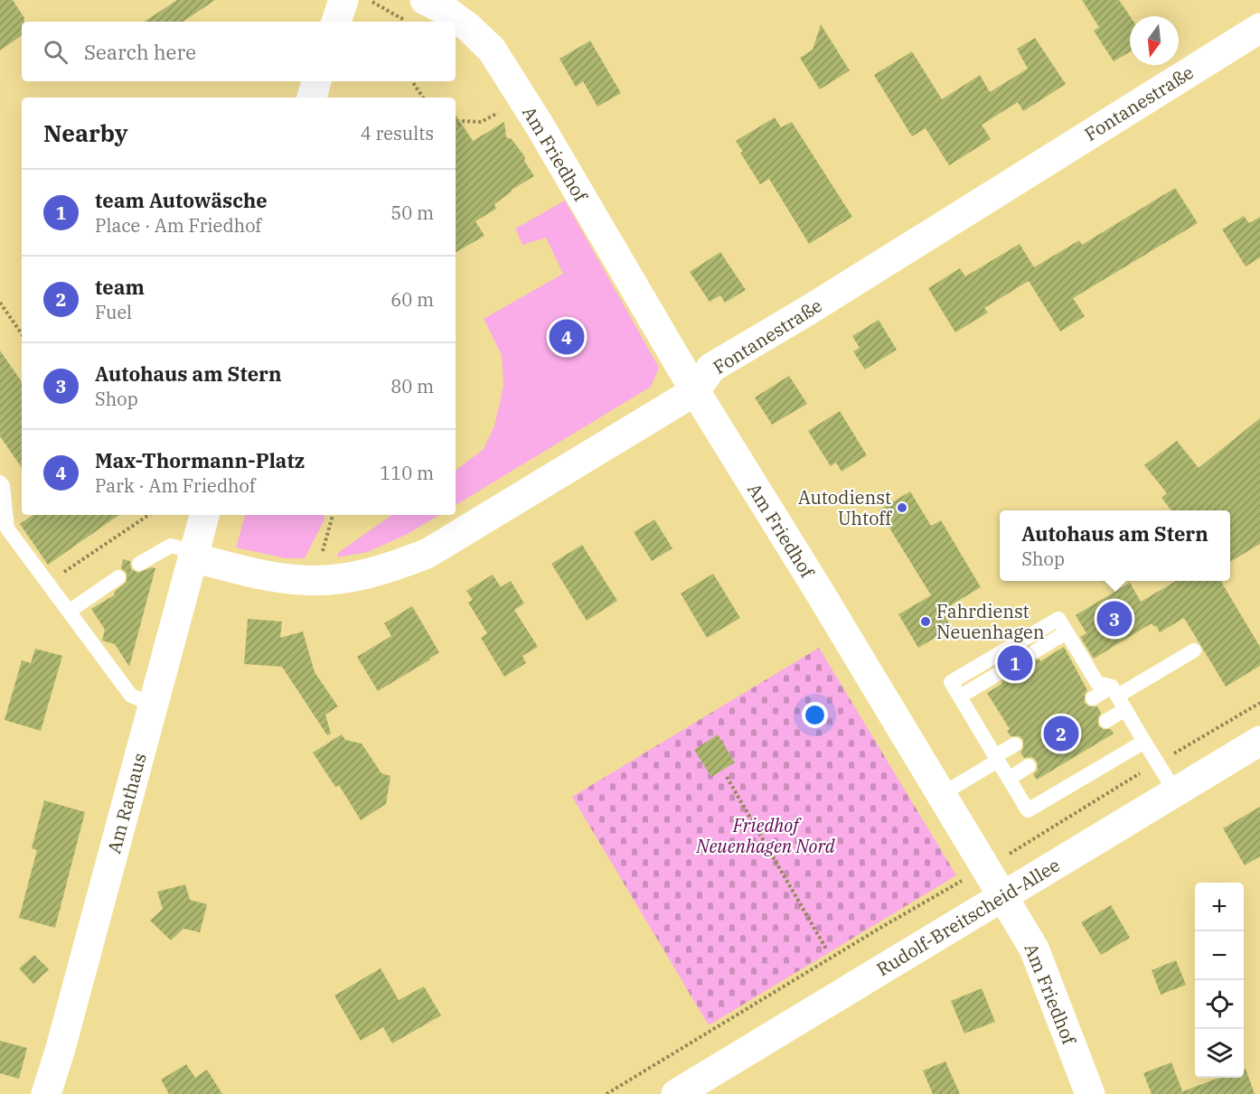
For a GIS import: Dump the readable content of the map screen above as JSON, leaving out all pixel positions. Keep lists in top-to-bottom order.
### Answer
{
  "streets": {
    "street": [
      "Fontanestraße",
      "Am Friedhof",
      "Am Rathaus",
      "Rudolf-Breitscheid-Allee"
    ]
  },
  "crossings": [
    ["Fontanestraße", "Am Friedhof"],
    ["Fontanestraße", "Am Rathaus"],
    ["Am Friedhof", "Rudolf-Breitscheid-Allee"]
  ],
  "parks": ["Friedhof Neuenhagen Nord"],
  "places": ["Autodienst Uhtoff", "Fahrdienst Neuenhagen"],
  "north": "bottom",
  "page": {
    "search": "Search here",
    "heading": ["Nearby", "4 results"],
    "list": [
      {
        "mark": "1",
        "name": "team Autowäsche",
        "note": "Place · Am Friedhof",
        "value": "50 m"
      },
      {
        "mark": "2",
        "name": "team",
        "note": "Fuel",
        "value": "60 m"
      },
      {
        "mark": "3",
        "name": "Autohaus am Stern",
        "note": "Shop",
        "value": "80 m"
      },
      {
        "mark": "4",
        "name": "Max-Thormann-Platz",
        "note": "Park · Am Friedhof",
        "value": "110 m"
      }
    ],
    "pins": [
      "4",
      "3",
      "1",
      "2"
    ],
    "popup": ["Autohaus am Stern", "Shop"],
    "map_buttons": ["+", "−"]
  }
}
